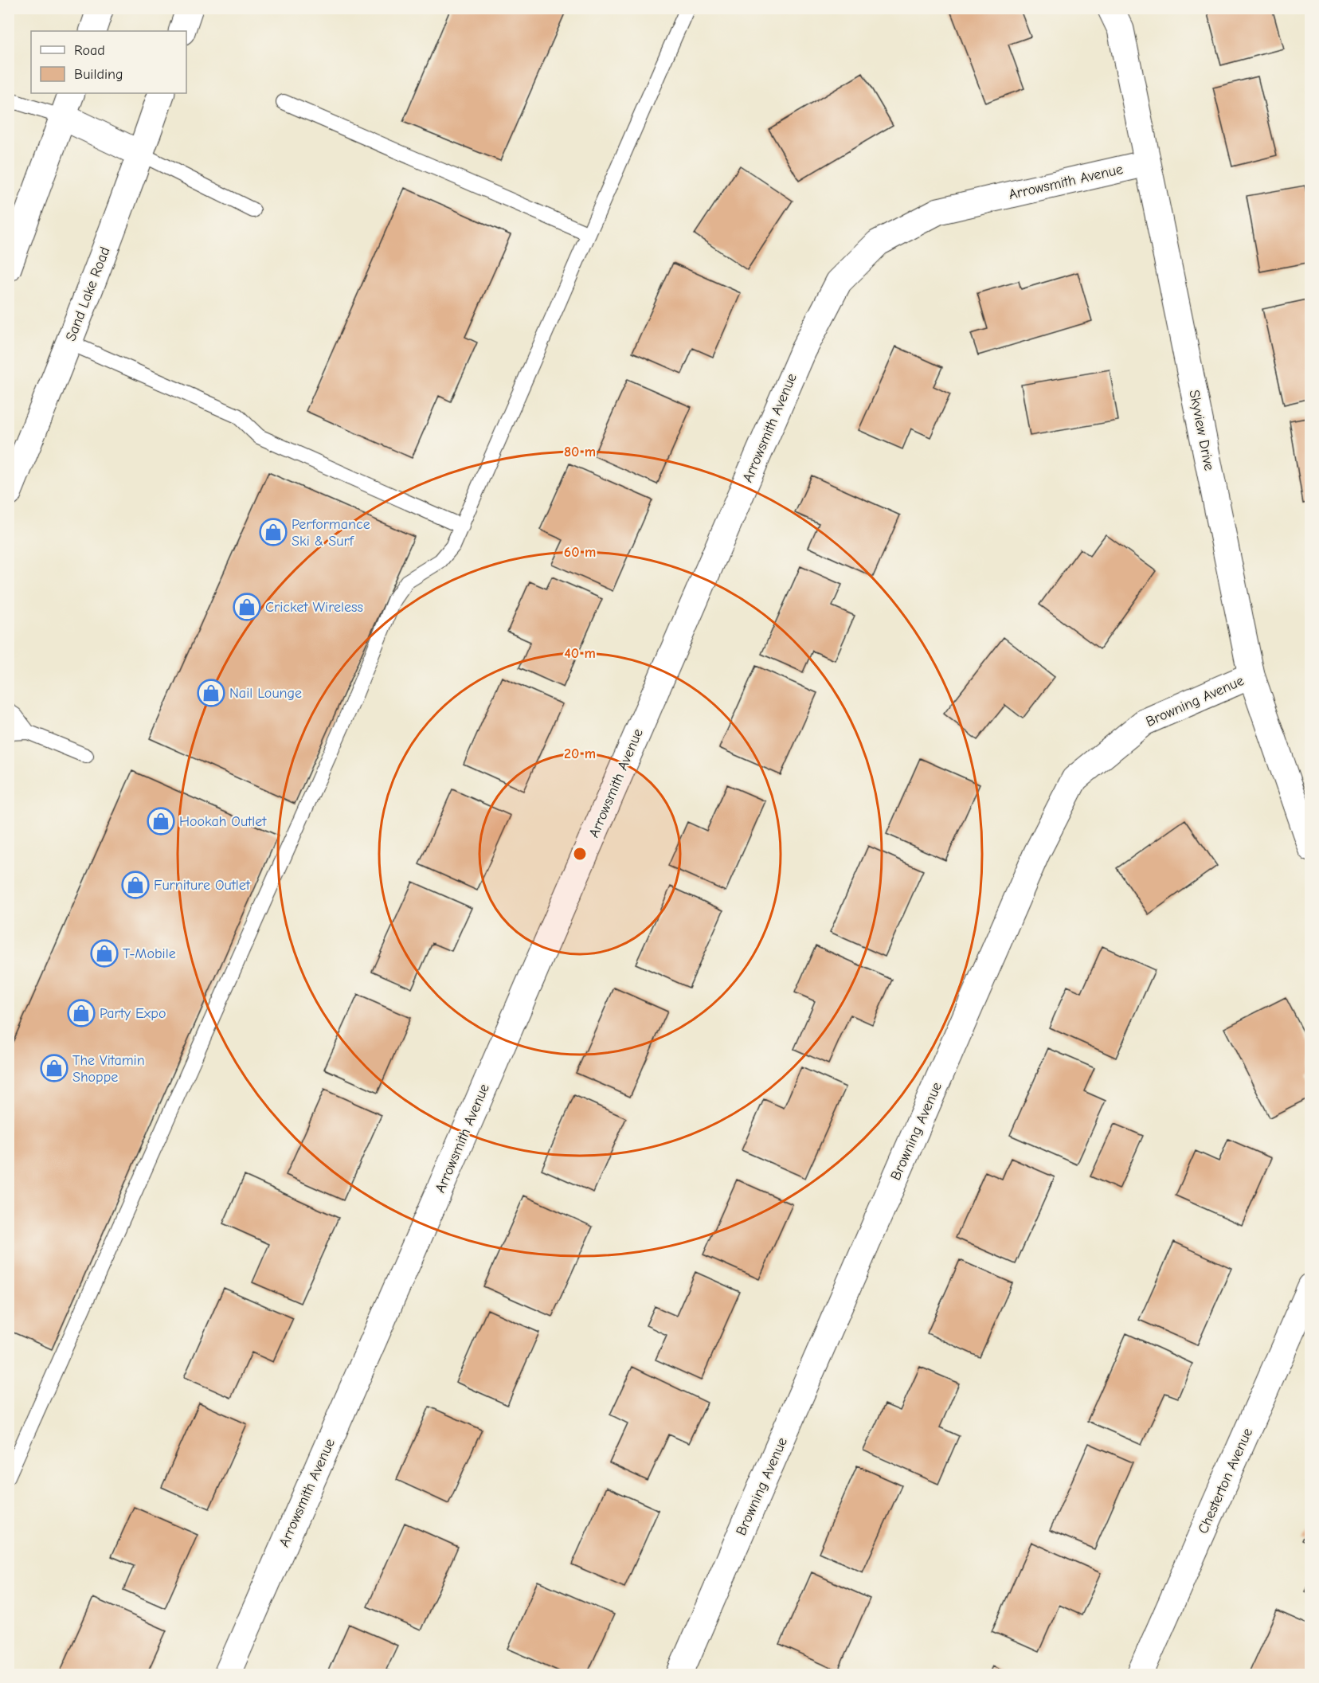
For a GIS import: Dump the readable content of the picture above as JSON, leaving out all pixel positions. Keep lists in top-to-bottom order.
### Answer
{
  "streets": {
    "street": [
      "Arrowsmith Avenue",
      "Sand Lake Road",
      "Skyview Drive",
      "Browning Avenue",
      "Chesterton Avenue"
    ]
  },
  "crossings": [
    ["Arrowsmith Avenue", "Skyview Drive"],
    ["Skyview Drive", "Browning Avenue"]
  ],
  "places": {
    "shop": [
      "Performance Ski & Surf",
      "Cricket Wireless",
      "Nail Lounge",
      "Hookah Outlet",
      "Furniture Outlet",
      "T-Mobile",
      "Party Expo",
      "The Vitamin Shoppe"
    ]
  },
  "legend": ["Road", "Building"],
  "rings": [
    "80 m",
    "60 m",
    "40 m",
    "20 m"
  ]
}
